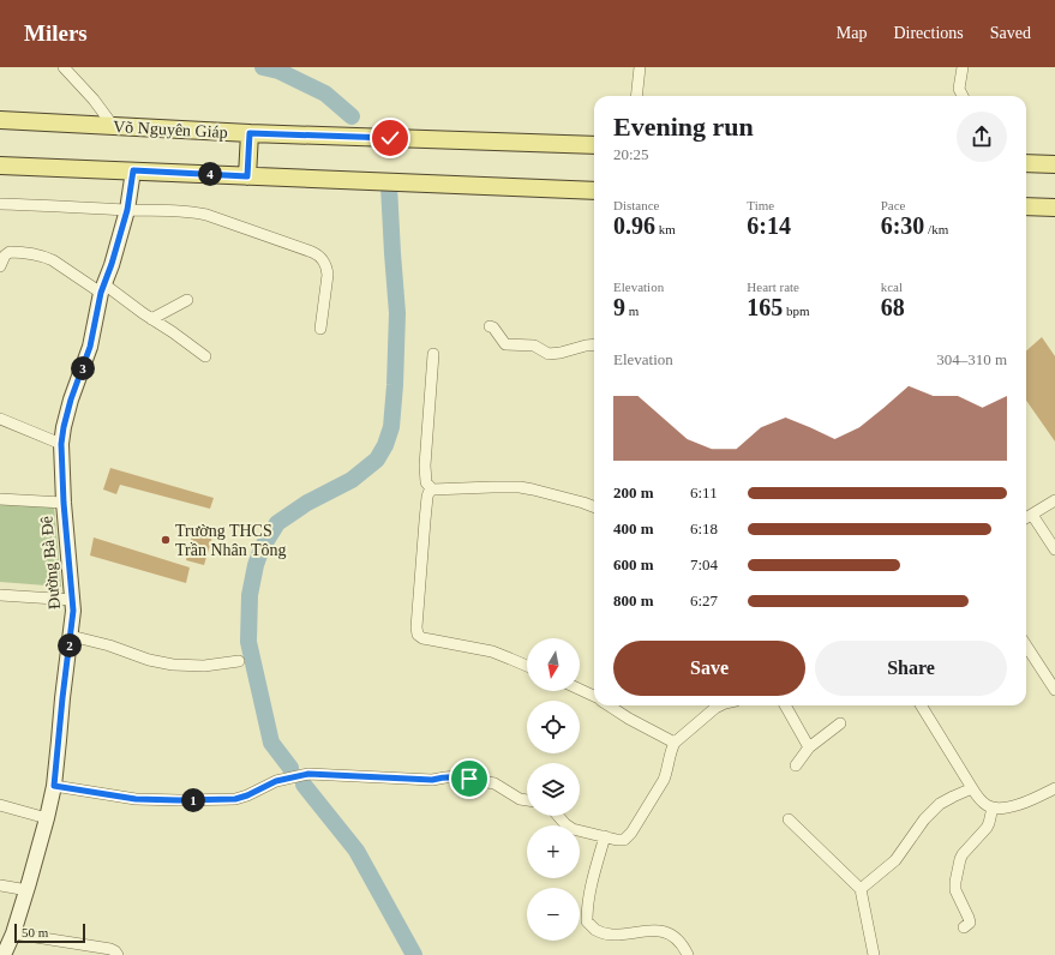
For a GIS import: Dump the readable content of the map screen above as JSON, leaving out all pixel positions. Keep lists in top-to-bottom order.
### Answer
{
  "streets": {
    "main road": ["Võ Nguyên Giáp"],
    "street": ["Đường Bà Đê"]
  },
  "places": ["Trường THCS Trần Nhân Tông"],
  "scale_bar": "50 m",
  "north": "bottom",
  "page": {
    "header": "Milers",
    "nav": ["Map", "Directions", "Saved"],
    "heading": ["Evening run", "20:25"],
    "pins": [
      "4",
      "3",
      "2",
      "1"
    ],
    "stats": [
      ["Distance", "0.96 km"],
      ["Time", "6:14"],
      ["Pace", "6:30 /km"],
      ["Elevation", "9 m"],
      ["Heart rate", "165 bpm"],
      ["kcal", "68"]
    ],
    "chart": ["Elevation", "304–310 m"],
    "list": [
      {
        "name": "200 m",
        "note": "6:11"
      },
      {
        "name": "400 m",
        "note": "6:18"
      },
      {
        "name": "600 m",
        "note": "7:04"
      },
      {
        "name": "800 m",
        "note": "6:27"
      }
    ],
    "buttons": ["Save", "Share"],
    "map_buttons": ["+", "−"],
    "scale": "50 m"
  }
}
